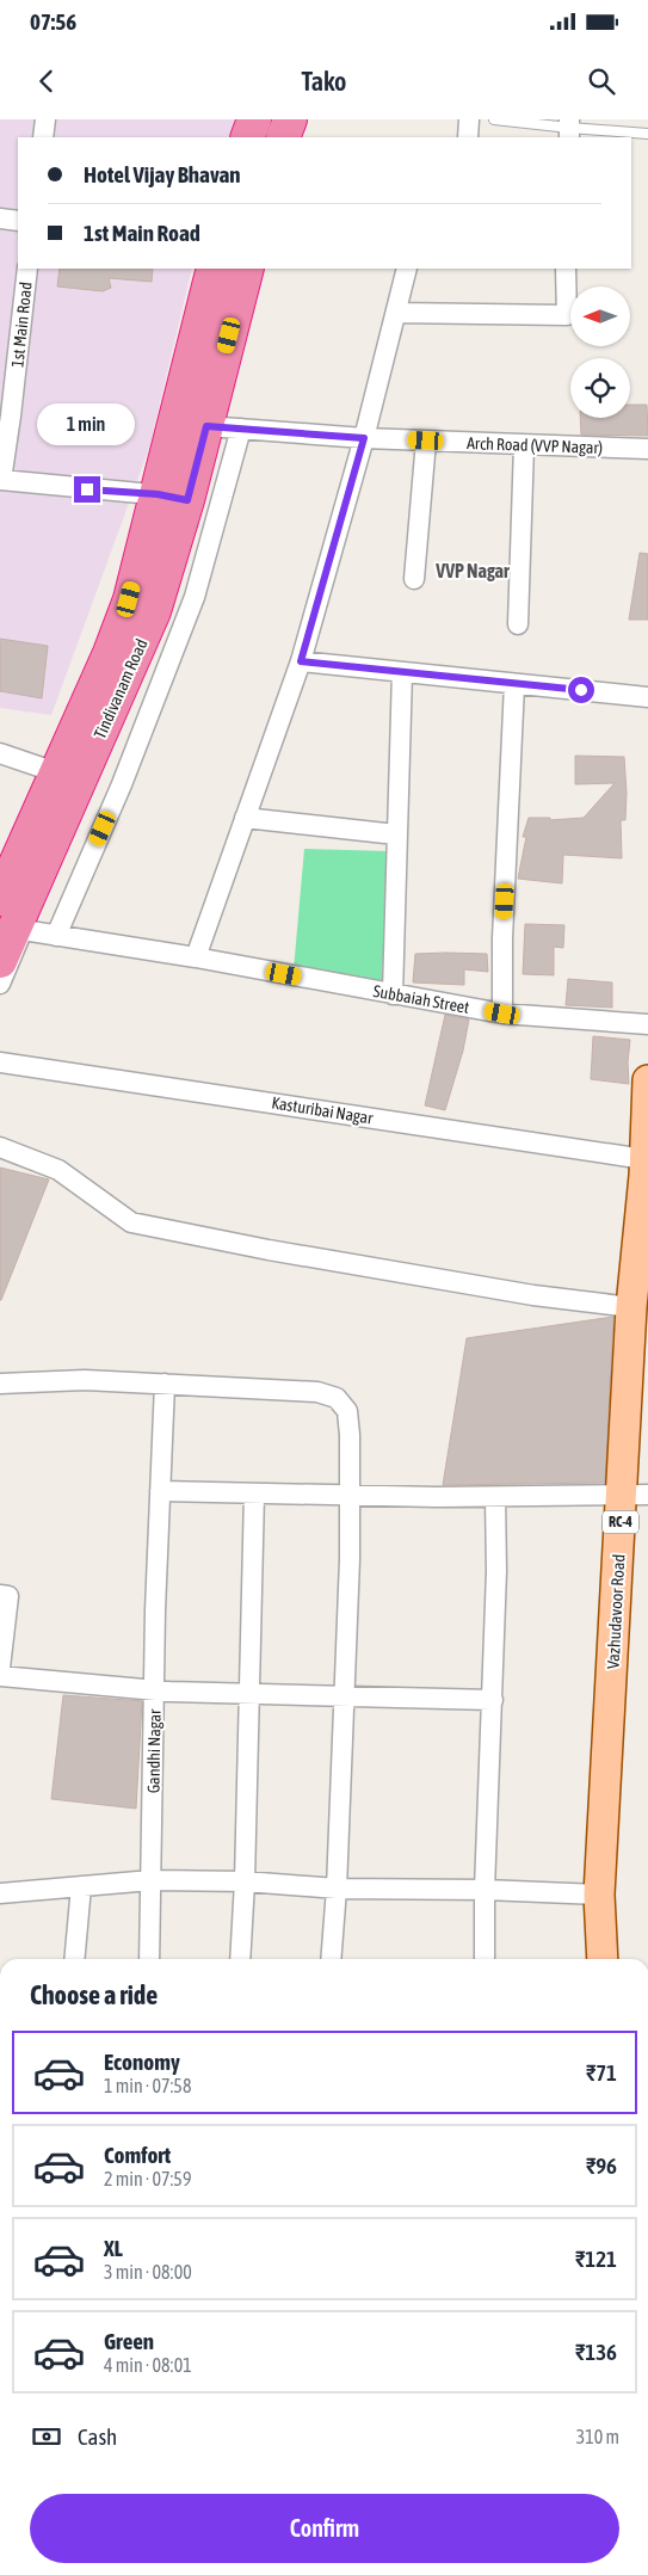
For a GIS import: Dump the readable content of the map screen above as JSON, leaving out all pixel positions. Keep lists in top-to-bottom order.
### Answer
{
  "streets": {
    "highway": ["Tindivanam Road"],
    "main road": ["RC-4", "Vazhudavoor Road"],
    "street": [
      "1st Main Road",
      "Arch Road (VVP Nagar)",
      "Subbaiah Street",
      "Kasturibai Nagar",
      "Gandhi Nagar"
    ]
  },
  "crossings": [
    ["1st Main Road", "Tindivanam Road"],
    ["Arch Road (VVP Nagar)", "Tindivanam Road"],
    ["Kasturibai Nagar", "Vazhudavoor Road"]
  ],
  "districts": ["VVP Nagar"],
  "north": "left",
  "page": {
    "status": "07:56",
    "header": "Tako",
    "banner": ["Hotel Vijay Bhavan", "1st Main Road"],
    "bubble": "1 min",
    "heading": "Choose a ride",
    "list": [
      {
        "name": "Economy",
        "note": "1 min · 07:58",
        "value": "₹71"
      },
      {
        "name": "Comfort",
        "note": "2 min · 07:59",
        "value": "₹96"
      },
      {
        "name": "XL",
        "note": "3 min · 08:00",
        "value": "₹121"
      },
      {
        "name": "Green",
        "note": "4 min · 08:01",
        "value": "₹136"
      }
    ],
    "pay": ["Cash", "310 m"],
    "buttons": "Confirm"
  }
}
